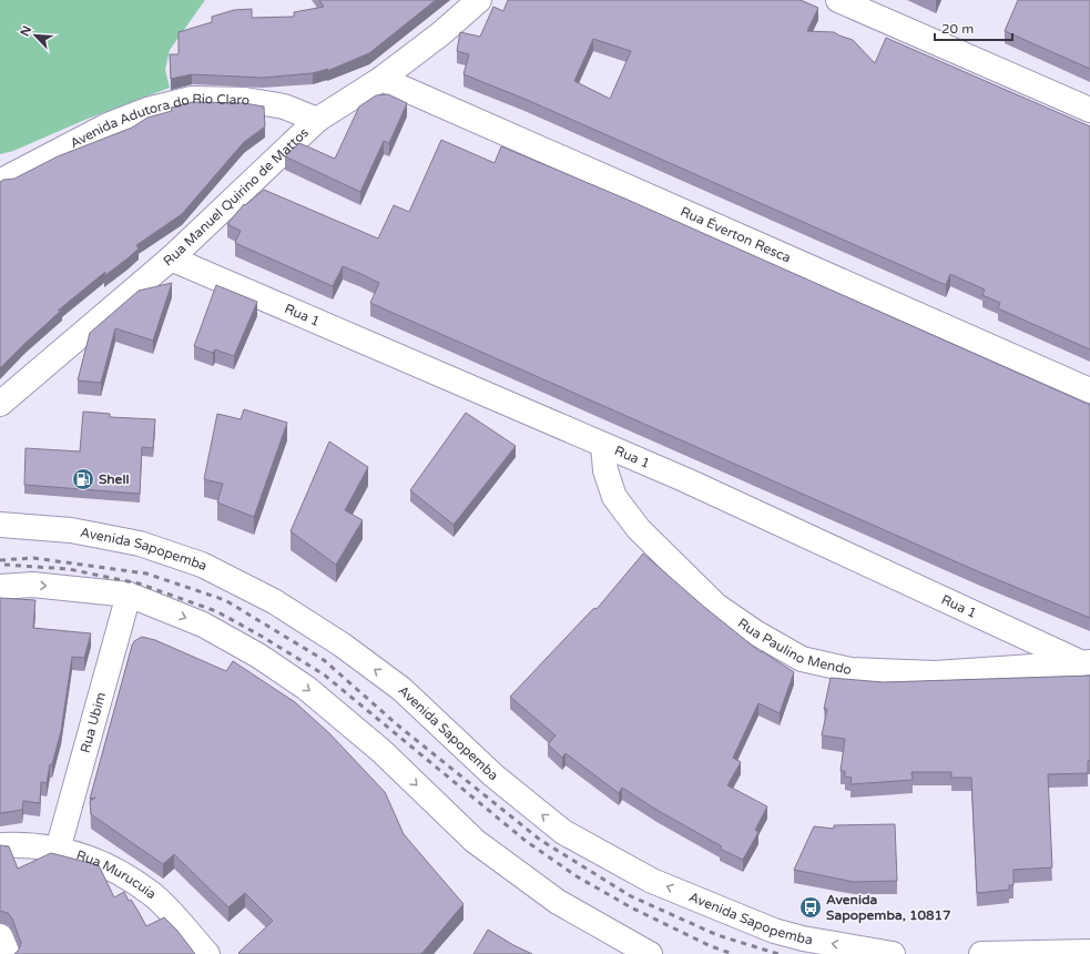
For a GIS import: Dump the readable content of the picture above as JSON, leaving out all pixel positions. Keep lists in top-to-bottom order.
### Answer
{
  "streets": {
    "street": [
      "Avenida Adutora do Rio Claro",
      "Rua Manuel Quirino de Mattos",
      "Rua Éverton Resca",
      "Rua 1",
      "Avenida Sapopemba",
      "Rua Paulino Mendo",
      "Rua Ubim",
      "Rua Murucuia"
    ]
  },
  "crossings": [
    ["Avenida Adutora do Rio Claro", "Rua Manuel Quirino de Mattos"],
    ["Rua Manuel Quirino de Mattos", "Rua Éverton Resca"],
    ["Rua Manuel Quirino de Mattos", "Rua 1"],
    ["Rua 1", "Rua Paulino Mendo"],
    ["Rua Ubim", "Rua Murucuia"]
  ],
  "places": {
    "fuel station": ["Shell"],
    "bus stop": ["Avenida Sapopemba, 10817"]
  },
  "scale_bar": "20 m",
  "north": "top left"
}
